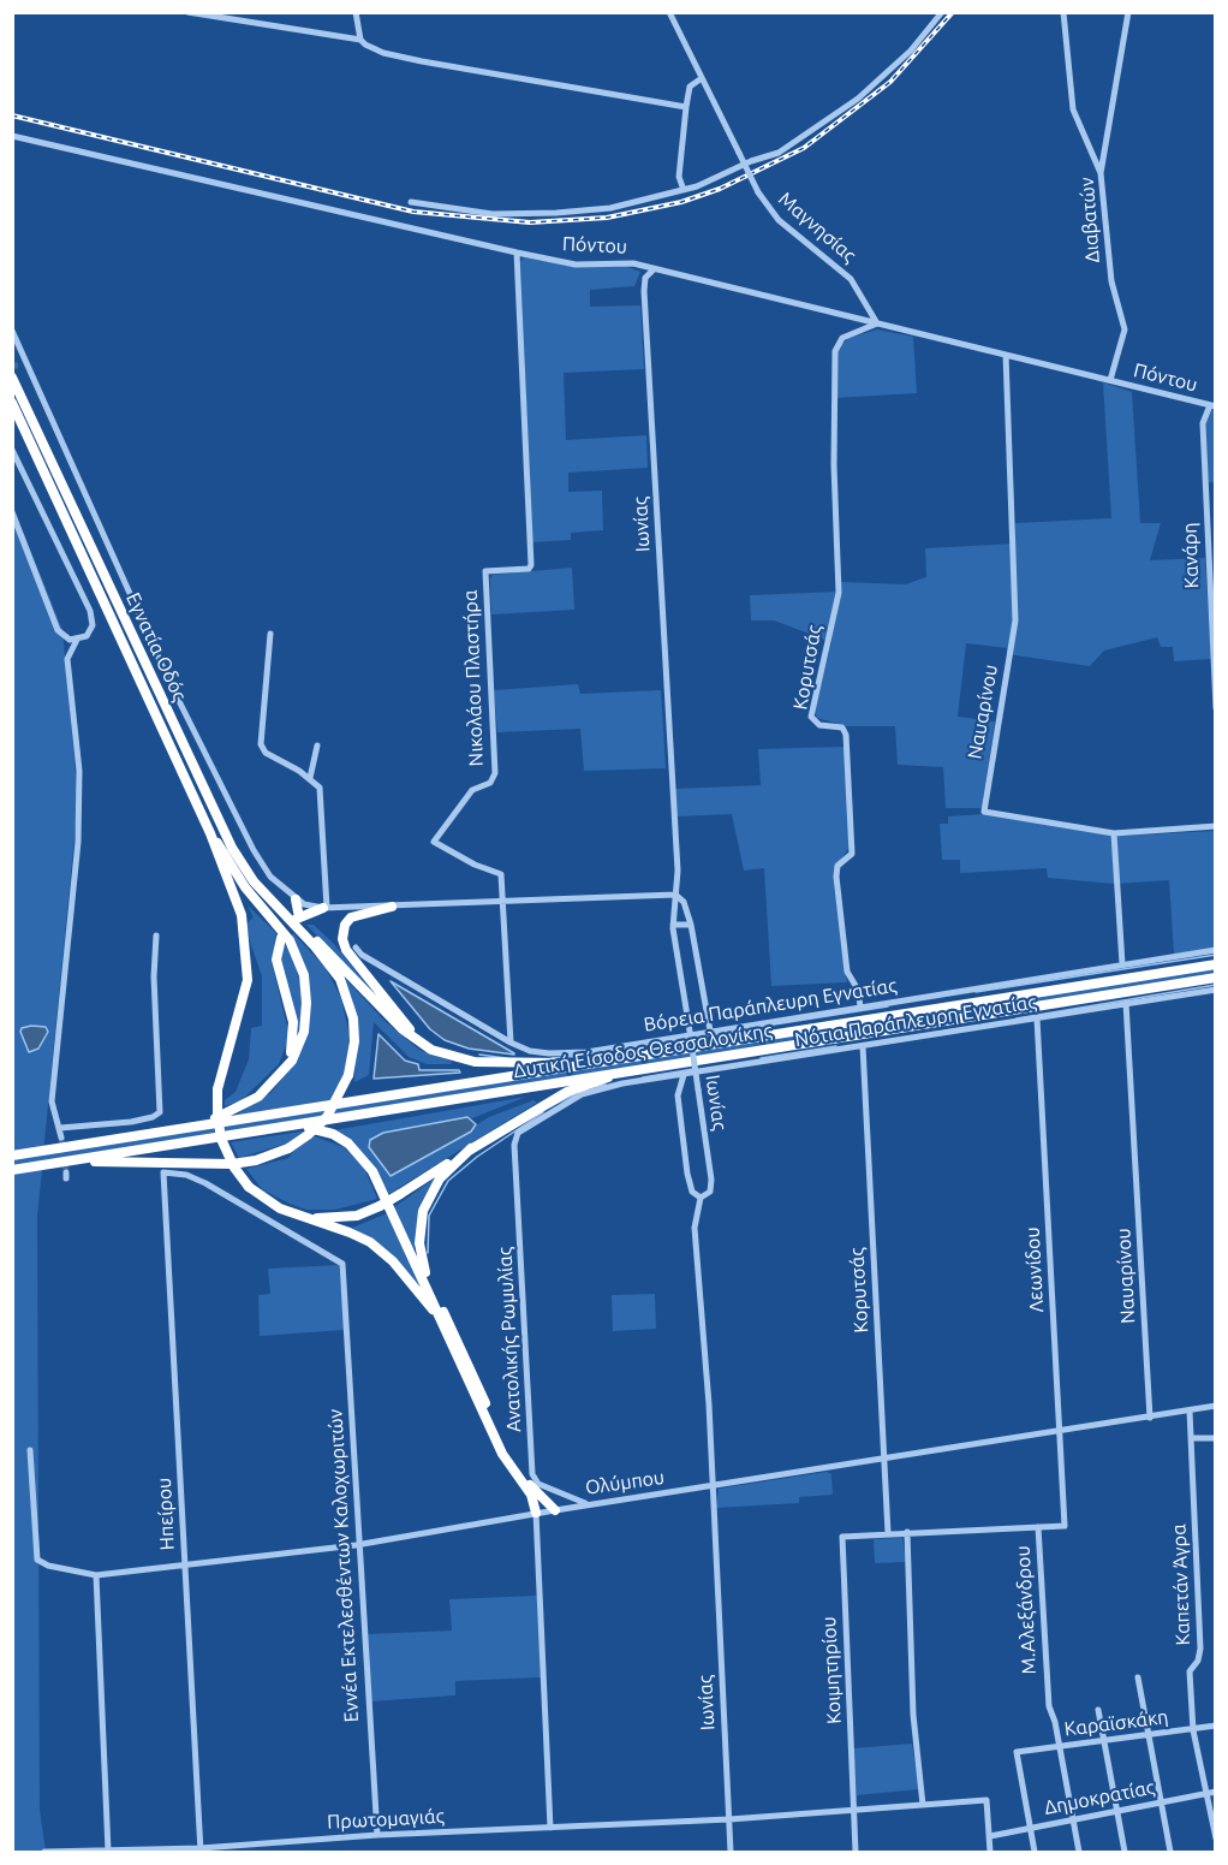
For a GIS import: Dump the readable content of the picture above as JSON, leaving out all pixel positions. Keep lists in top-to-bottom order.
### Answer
{
  "streets": {
    "highway": ["Εγνατία Οδός", "Δυτική Είσοδος Θεσσαλονίκης"],
    "street": [
      "Διαβατών",
      "Μαγνησίας",
      "Πόντου",
      "Ιωνίας",
      "Κανάρη",
      "Κορυτσάς",
      "Νικολάου Πλαστήρα",
      "Ναυαρίνου",
      "Βόρεια Παράπλευρη Εγνατίας",
      "Νότια Παράπλευρη Εγνατίας",
      "Λεωνίδου",
      "Ανατολικής Ρωμυλίας",
      "Ολύμπου",
      "Ηπείρου",
      "Εννέα Εκτελεσθέντων Καλοχωριτών",
      "Καπετάν Άγρα",
      "Μ.Αλεξάνδρου",
      "Κοιμητηρίου",
      "Καραϊσκάκη",
      "Δημοκρατίας",
      "Πρωτομαγιάς"
    ]
  },
  "crossings": [
    ["Διαβατών", "Πόντου"],
    ["Μαγνησίας", "Πόντου"],
    ["Μαγνησίας", "Κορυτσάς"],
    ["Πόντου", "Ιωνίας"],
    ["Πόντου", "Κανάρη"],
    ["Πόντου", "Κορυτσάς"],
    ["Πόντου", "Νικολάου Πλαστήρα"],
    ["Πόντου", "Ναυαρίνου"],
    ["Ιωνίας", "Ολύμπου"],
    ["Ιωνίας", "Πρωτομαγιάς"],
    ["Κορυτσάς", "Βόρεια Παράπλευρη Εγνατίας"],
    ["Κορυτσάς", "Νότια Παράπλευρη Εγνατίας"],
    ["Κορυτσάς", "Ολύμπου"],
    ["Κορυτσάς", "Κοιμητηρίου"],
    ["Ναυαρίνου", "Νότια Παράπλευρη Εγνατίας"],
    ["Ναυαρίνου", "Ολύμπου"],
    ["Νότια Παράπλευρη Εγνατίας", "Λεωνίδου"],
    ["Νότια Παράπλευρη Εγνατίας", "Ανατολικής Ρωμυλίας"],
    ["Λεωνίδου", "Ολύμπου"],
    ["Λεωνίδου", "Μ.Αλεξάνδρου"],
    ["Ολύμπου", "Ηπείρου"],
    ["Ολύμπου", "Εννέα Εκτελεσθέντων Καλοχωριτών"],
    ["Ολύμπου", "Καπετάν Άγρα"],
    ["Ηπείρου", "Εννέα Εκτελεσθέντων Καλοχωριτών"],
    ["Ηπείρου", "Πρωτομαγιάς"],
    ["Εννέα Εκτελεσθέντων Καλοχωριτών", "Πρωτομαγιάς"],
    ["Καπετάν Άγρα", "Καραϊσκάκη"],
    ["Καπετάν Άγρα", "Δημοκρατίας"],
    ["Μ.Αλεξάνδρου", "Καραϊσκάκη"],
    ["Μ.Αλεξάνδρου", "Δημοκρατίας"],
    ["Κοιμητηρίου", "Πρωτομαγιάς"],
    ["Καραϊσκάκη", "Δημοκρατίας"],
    ["Δημοκρατίας", "Πρωτομαγιάς"]
  ]
}
